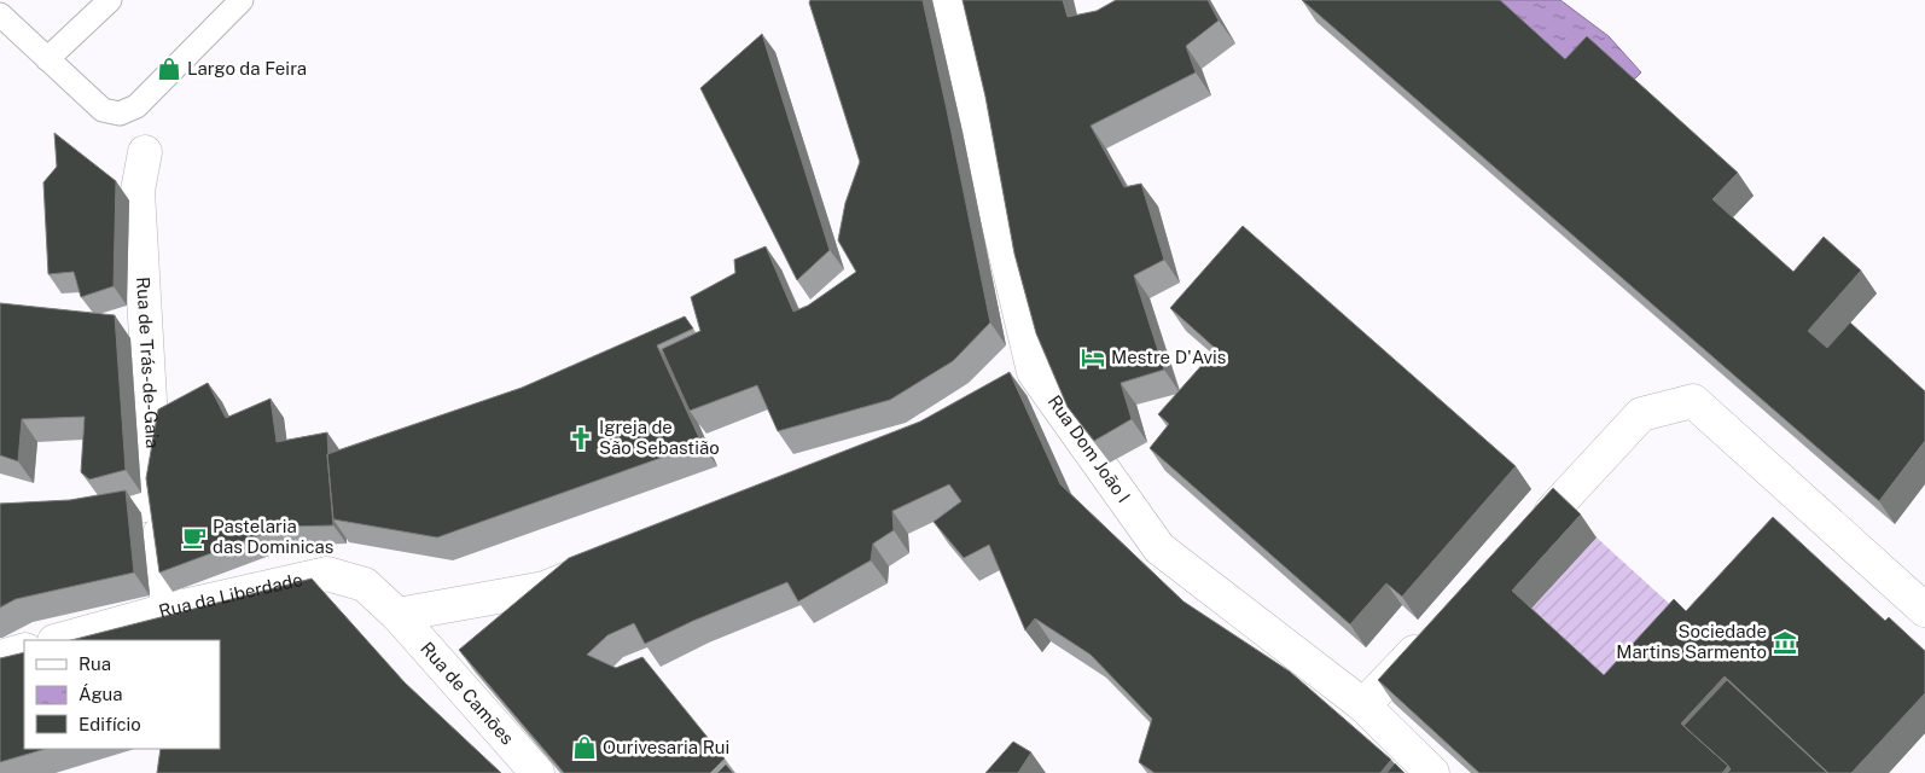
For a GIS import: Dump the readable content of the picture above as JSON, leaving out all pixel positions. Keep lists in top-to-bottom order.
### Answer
{
  "streets": {
    "street": [
      "Rua de Trás-de-Gaia",
      "Rua Dom João I",
      "Rua da Liberdade",
      "Rua de Camões"
    ]
  },
  "crossings": [
    ["Rua de Trás-de-Gaia", "Rua da Liberdade"],
    ["Rua da Liberdade", "Rua de Camões"]
  ],
  "places": {
    "shop": ["Largo da Feira", "Ourivesaria Rui"],
    "hotel": ["Mestre D'Avis"],
    "church": ["Igreja de São Sebastião"],
    "cafe": ["Pastelaria das Dominicas"],
    "museum": ["Sociedade Martins Sarmento"]
  },
  "legend": ["Rua", "Água", "Edifício"]
}
